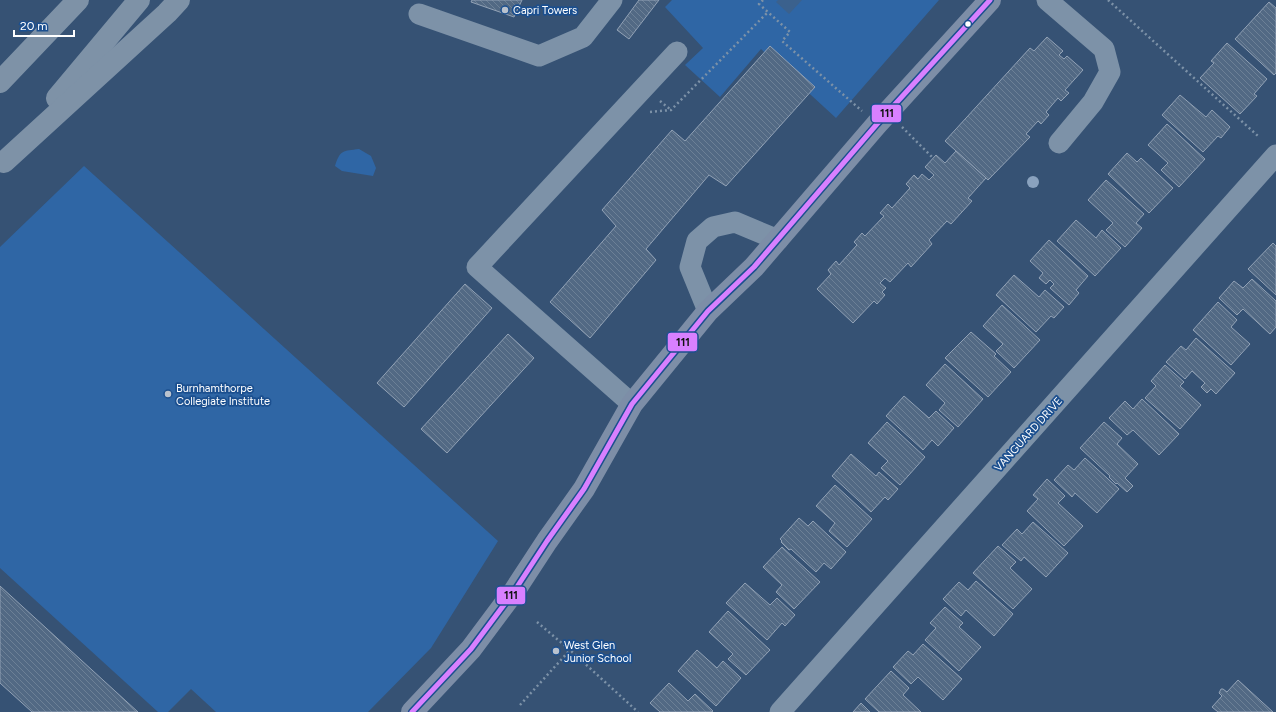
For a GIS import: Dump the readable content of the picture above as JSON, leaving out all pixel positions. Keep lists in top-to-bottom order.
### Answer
{
  "streets": {
    "street": ["VANGUARD DRIVE"]
  },
  "places": ["Capri Towers", "Burnhamthorpe Collegiate Institute", "West Glen Junior School"],
  "lines": ["transit line 111"],
  "scale_bar": "20 m"
}
